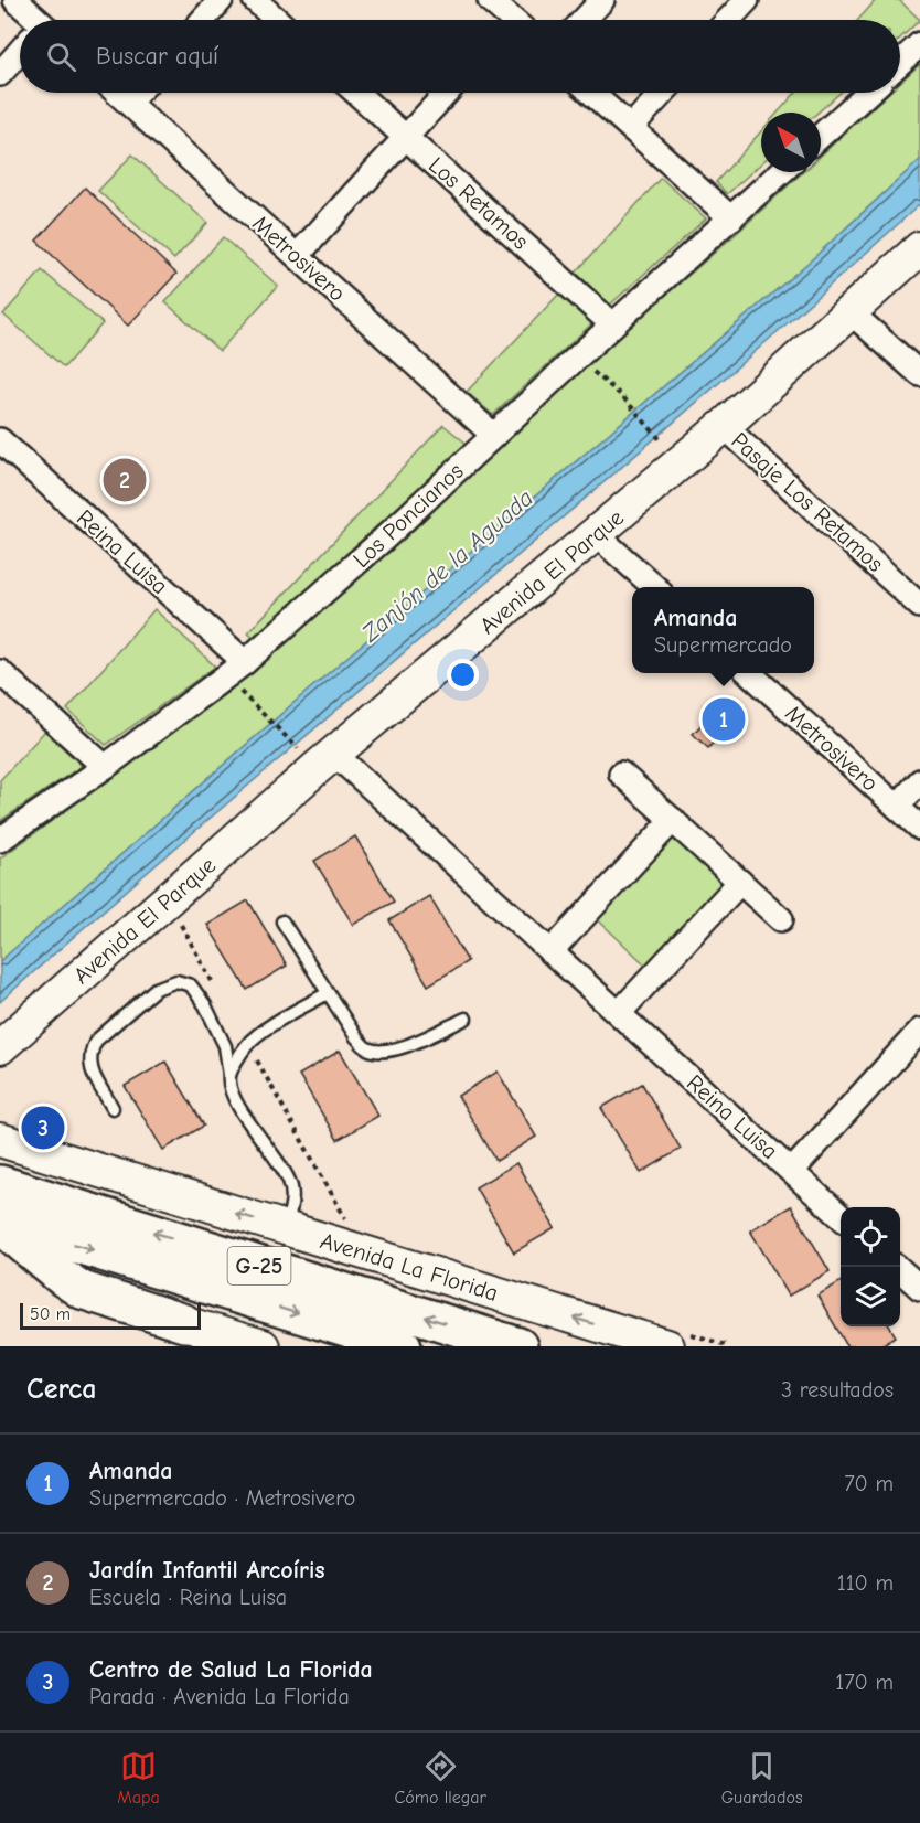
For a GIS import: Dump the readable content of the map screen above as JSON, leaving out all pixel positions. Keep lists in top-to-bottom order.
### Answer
{
  "streets": {
    "main road": ["G-25", "Avenida La Florida"],
    "street": [
      "Los Retamos",
      "Metrosivero",
      "Pasaje Los Retamos",
      "Los Poncianos",
      "Reina Luisa",
      "Avenida El Parque"
    ]
  },
  "crossings": [
    ["Los Retamos", "Los Poncianos"],
    ["Metrosivero", "Los Poncianos"],
    ["Pasaje Los Retamos", "Avenida El Parque"],
    ["Los Poncianos", "Reina Luisa"],
    ["Reina Luisa", "Avenida El Parque"]
  ],
  "one_way": ["Avenida La Florida"],
  "water": ["Zanjón de la Aguada"],
  "scale_bar": "50 m",
  "north": "top left",
  "page": {
    "search": "Buscar aquí",
    "pins": ["2", "1", "3"],
    "popup": ["Amanda", "Supermercado"],
    "scale": "50 m",
    "heading": ["Cerca", "3 resultados"],
    "list": [
      {
        "mark": "1",
        "name": "Amanda",
        "note": "Supermercado · Metrosivero",
        "value": "70 m"
      },
      {
        "mark": "2",
        "name": "Jardín Infantil Arcoíris",
        "note": "Escuela · Reina Luisa",
        "value": "110 m"
      },
      {
        "mark": "3",
        "name": "Centro de Salud La Florida",
        "note": "Parada · Avenida La Florida",
        "value": "170 m"
      }
    ],
    "nav": ["Mapa", "Cómo llegar", "Guardados"]
  }
}
